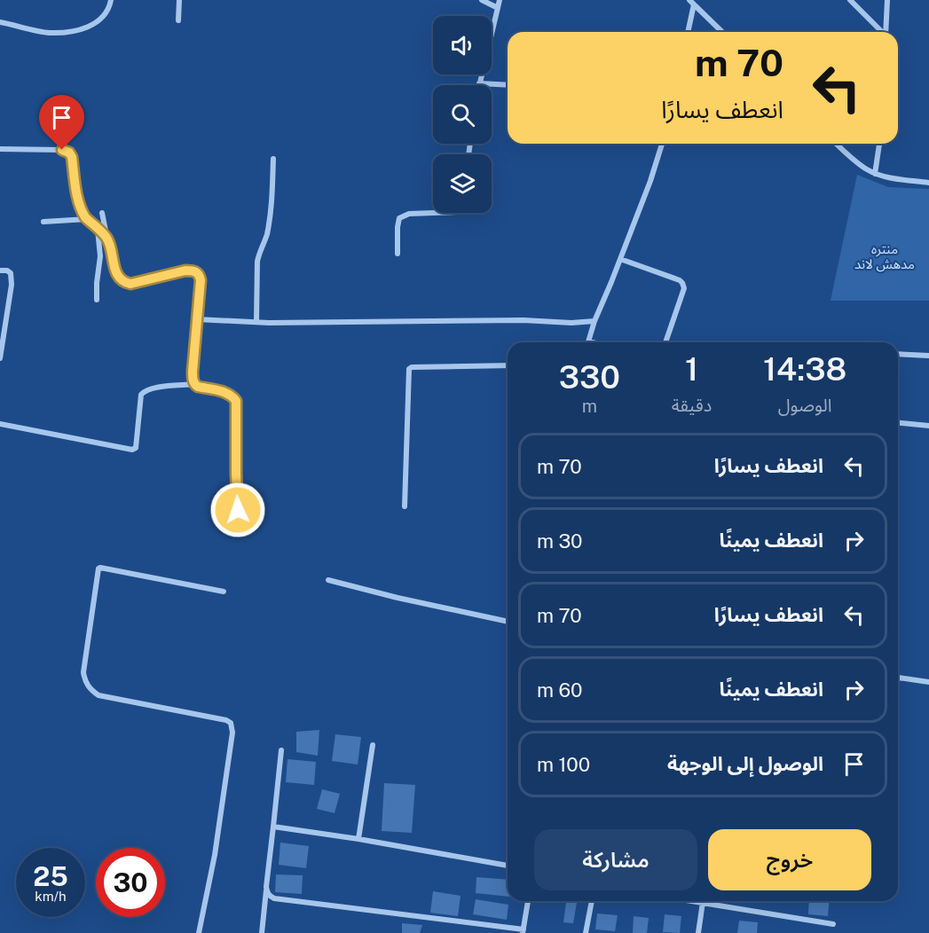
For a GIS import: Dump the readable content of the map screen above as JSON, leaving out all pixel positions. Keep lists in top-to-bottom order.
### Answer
{
  "parks": ["منتره مدهش لاند"],
  "page": {
    "turn": ["70 m", "انعطف يسارًا"],
    "eta": [
      "14:38",
      "الوصول",
      "1",
      "دقيقة",
      "330",
      "m"
    ],
    "list": [
      {
        "name": "انعطف يسارًا",
        "value": "70 m"
      },
      {
        "name": "انعطف يمينًا",
        "value": "30 m"
      },
      {
        "name": "انعطف يسارًا",
        "value": "70 m"
      },
      {
        "name": "انعطف يمينًا",
        "value": "60 m"
      },
      {
        "name": "الوصول إلى الوجهة",
        "value": "100 m"
      }
    ],
    "buttons": ["خروج", "مشاركة"],
    "speed": "25 km/h",
    "limit": "30"
  }
}
